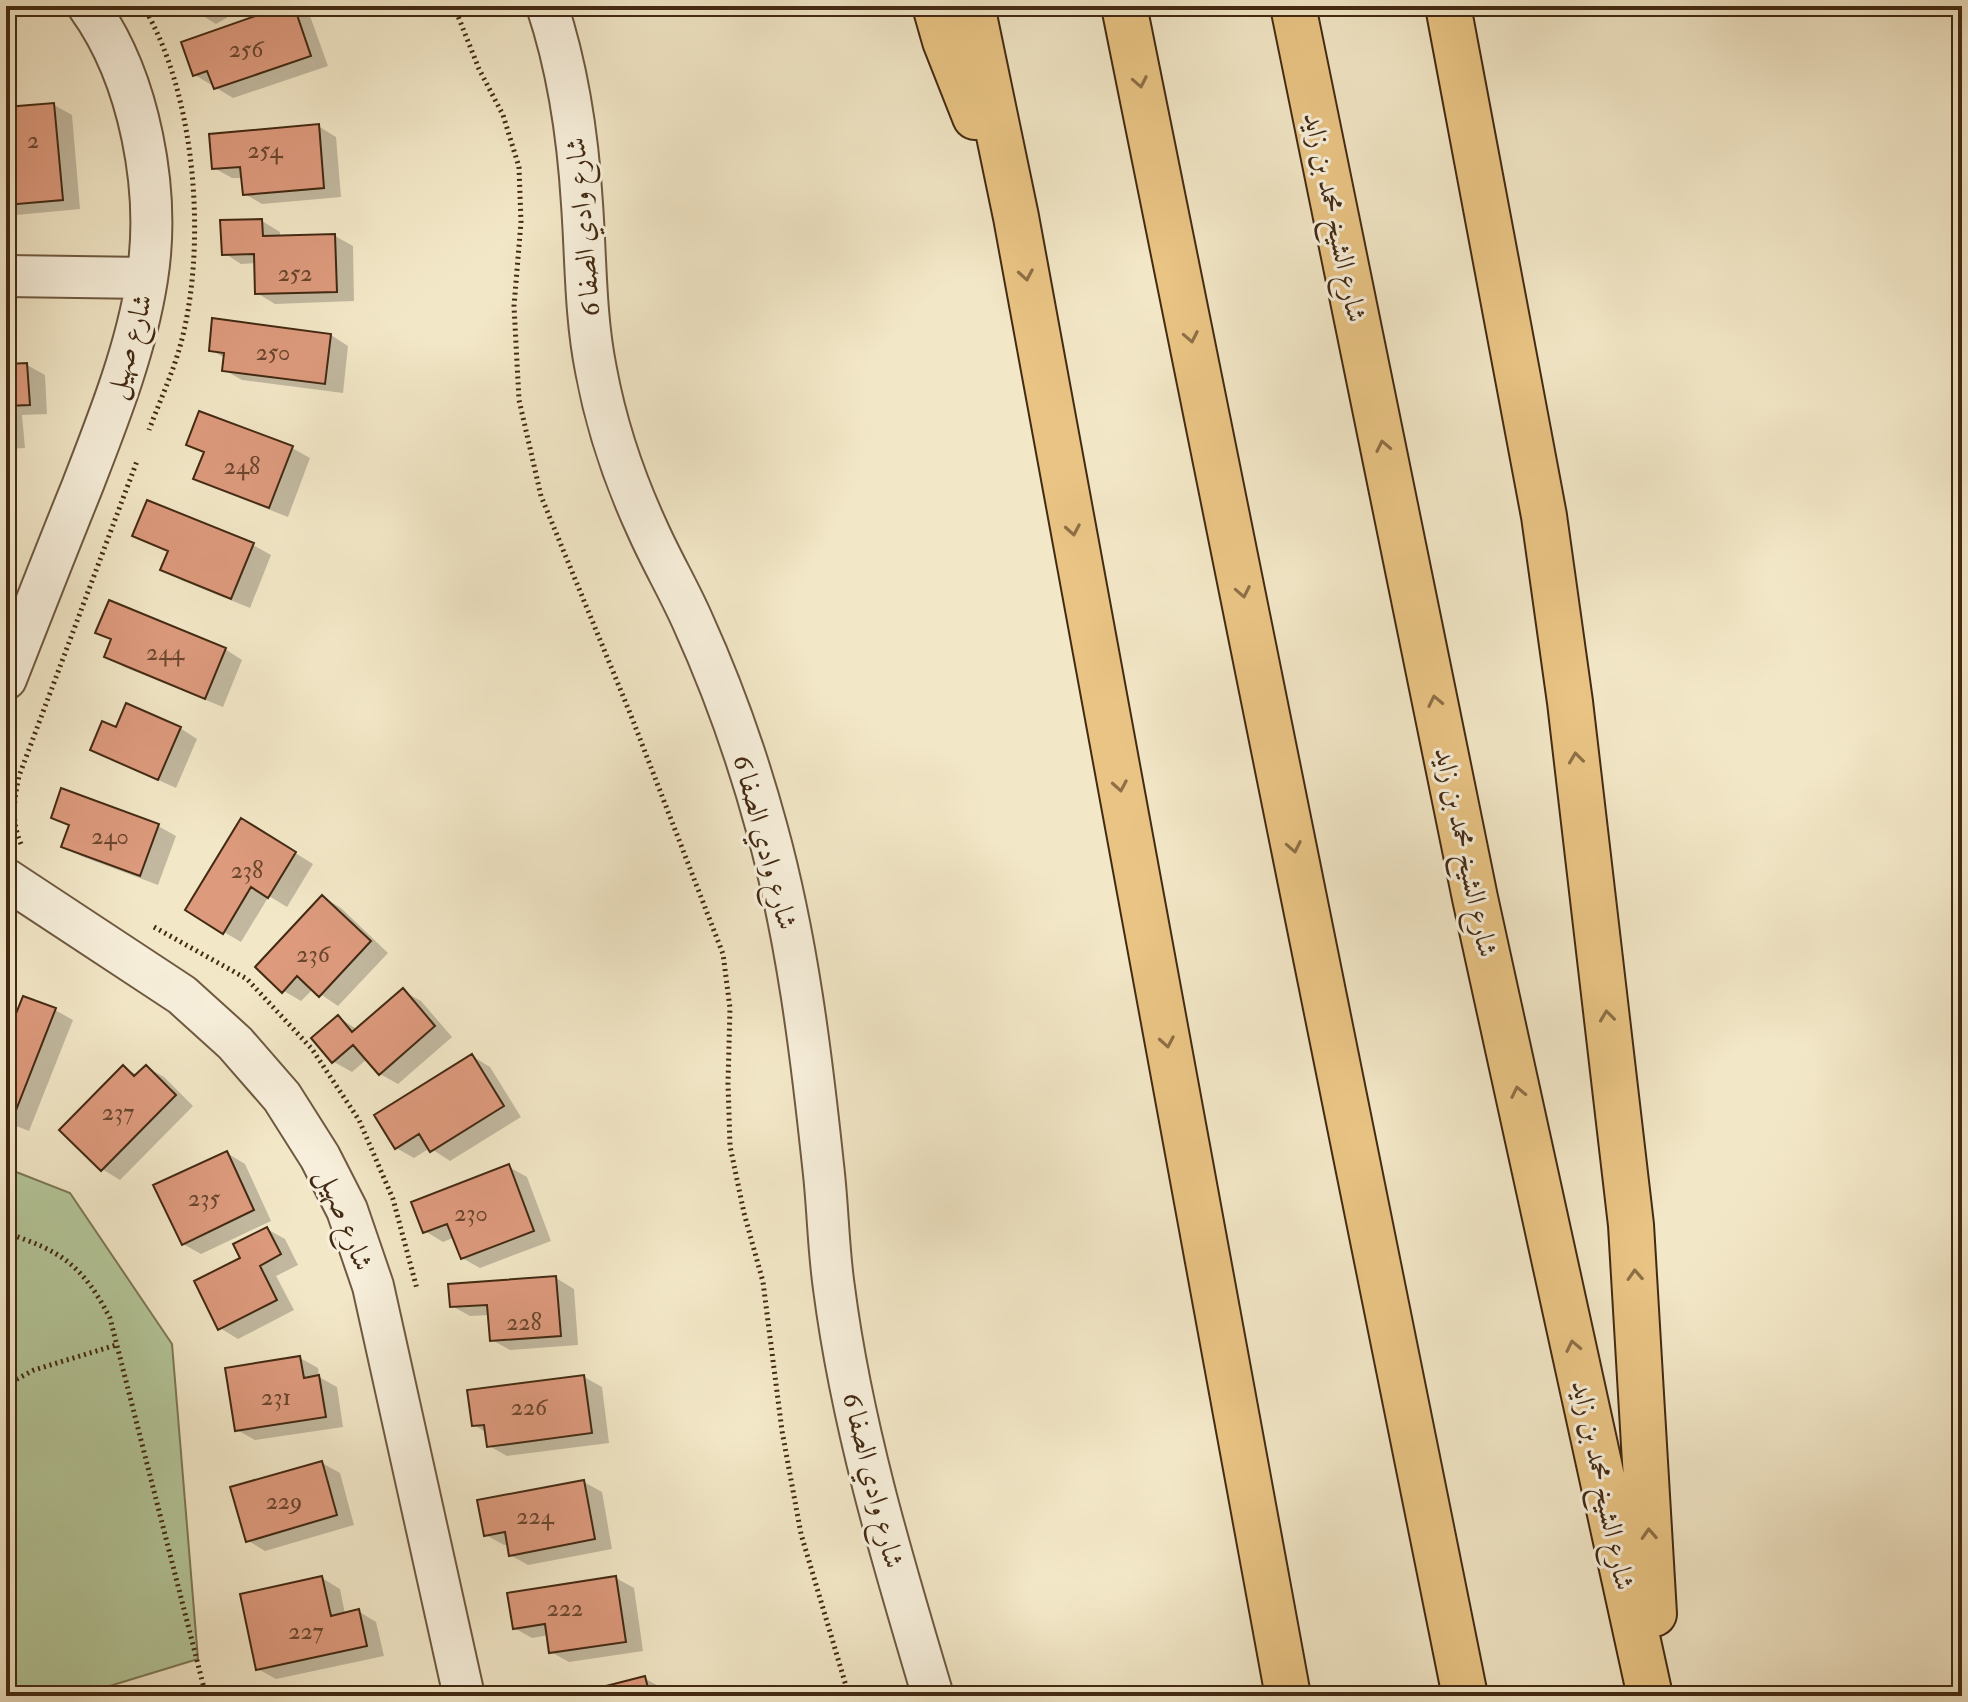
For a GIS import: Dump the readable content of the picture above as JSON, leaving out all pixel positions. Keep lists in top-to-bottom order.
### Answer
{
  "streets": {
    "highway": ["شارع الشيخ محمد بن زايد"],
    "street": ["شارع وادي الصفا 6", "شارع صهيل"]
  },
  "house_numbers": [
    "256",
    "2",
    "254",
    "252",
    "250",
    "248",
    "244",
    "240",
    "238",
    "236",
    "237",
    "235",
    "230",
    "228",
    "231",
    "226",
    "229",
    "224",
    "222",
    "227"
  ]
}
